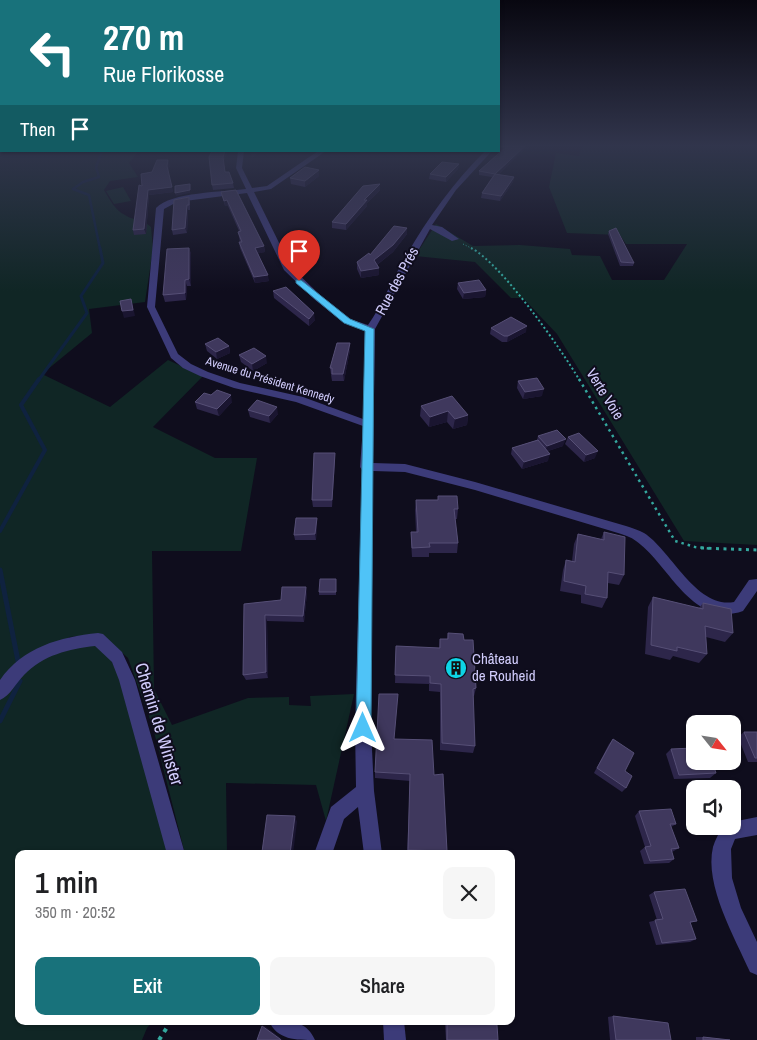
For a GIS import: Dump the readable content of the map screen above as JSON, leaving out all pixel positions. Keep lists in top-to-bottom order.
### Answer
{
  "streets": {
    "street": ["Rue des Prés", "Avenue du Président Kennedy", "Chemin de Winster"],
    "path": ["Verte Voie"]
  },
  "crossings": [
    ["Rue des Prés", "Avenue du Président Kennedy"]
  ],
  "places": {
    "building": ["Château de Rouheid"]
  },
  "north": "bottom right",
  "page": {
    "turn": ["270 m", "Rue Florikosse"],
    "then": "Then",
    "heading": ["1 min", "350 m · 20:52"],
    "buttons": ["Exit", "Share"]
  }
}
